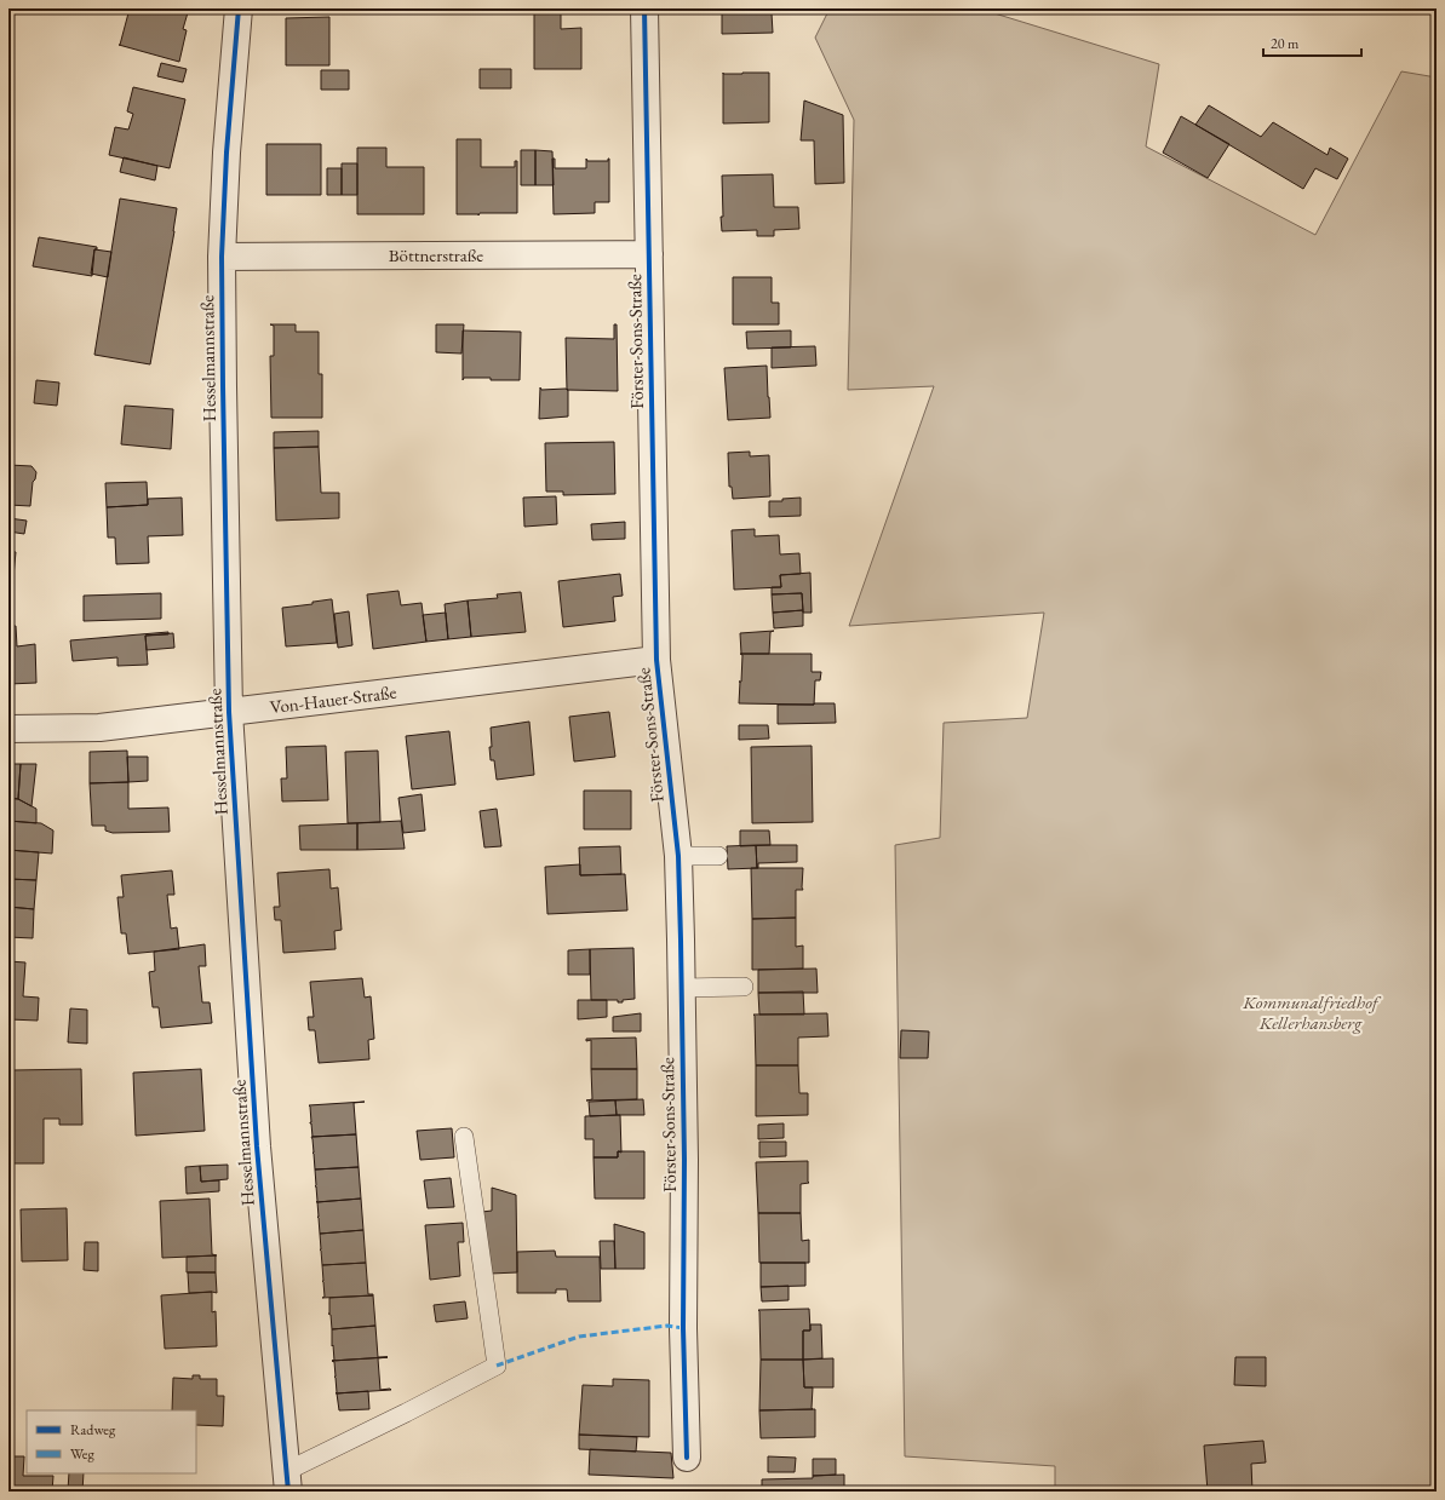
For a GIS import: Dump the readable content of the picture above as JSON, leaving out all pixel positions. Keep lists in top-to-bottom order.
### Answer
{
  "streets": {
    "street": [
      "Böttnerstraße",
      "Förster-Sons-Straße",
      "Hesselmannstraße",
      "Von-Hauer-Straße"
    ]
  },
  "crossings": [
    ["Böttnerstraße", "Förster-Sons-Straße"],
    ["Böttnerstraße", "Hesselmannstraße"],
    ["Förster-Sons-Straße", "Von-Hauer-Straße"],
    ["Hesselmannstraße", "Von-Hauer-Straße"]
  ],
  "parks": ["Kommunalfriedhof Kellerhansberg"],
  "legend": ["Radweg", "Weg"],
  "scale_bar": "20 m"
}
